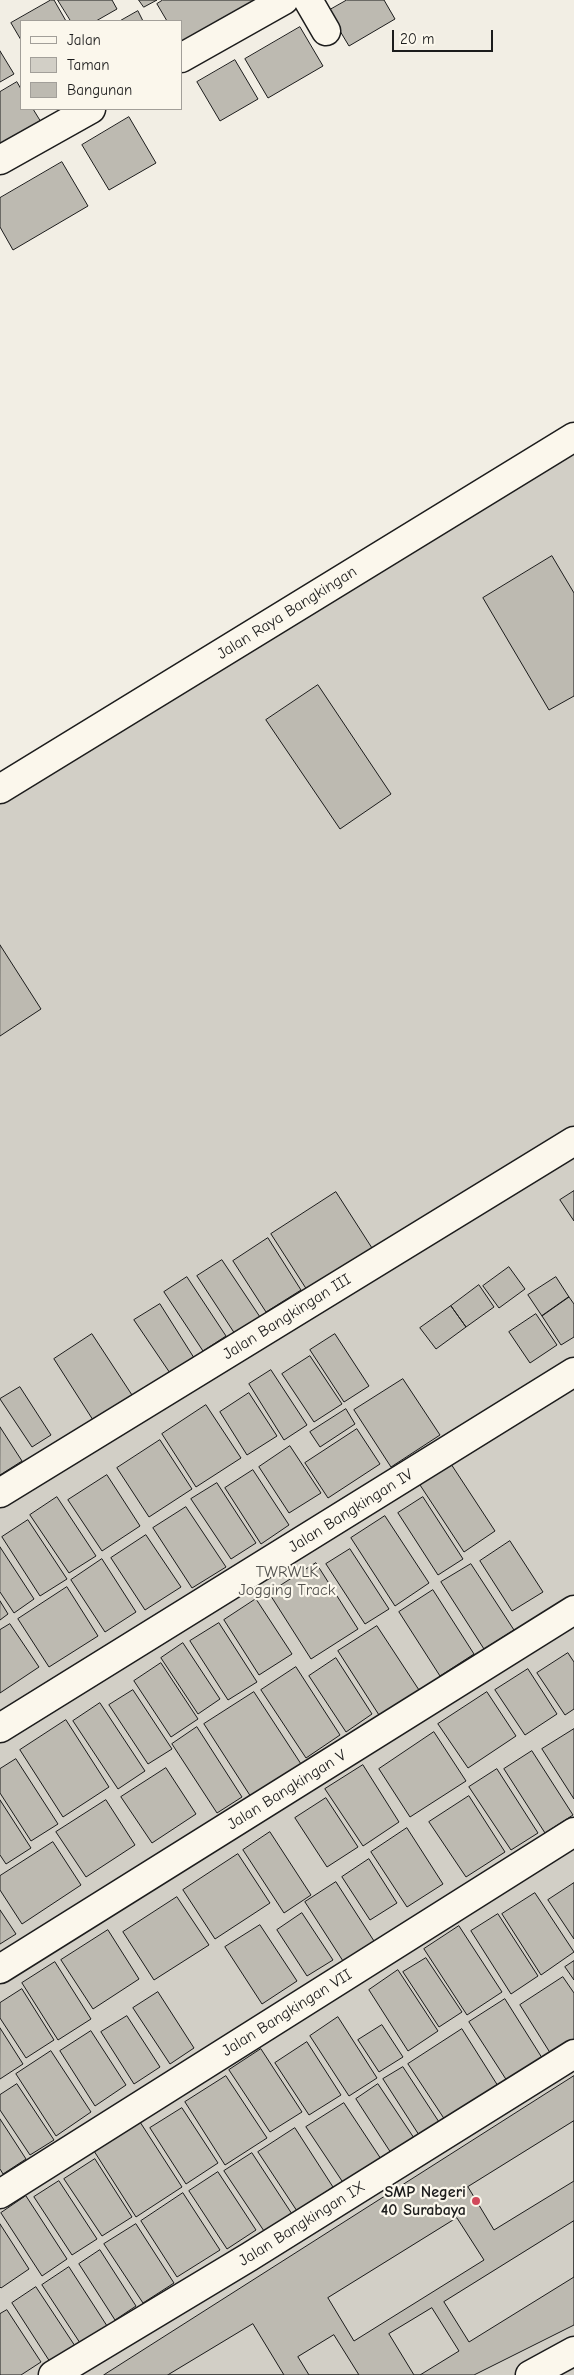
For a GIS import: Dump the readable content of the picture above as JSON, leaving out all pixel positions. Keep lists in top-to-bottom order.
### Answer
{
  "streets": {
    "street": [
      "Jalan Raya Bangkingan",
      "Jalan Bangkingan III",
      "Jalan Bangkingan IV",
      "Jalan Bangkingan V",
      "Jalan Bangkingan VII",
      "Jalan Bangkingan IX"
    ]
  },
  "parks": ["TWRWLK Jogging Track"],
  "places": ["SMP Negeri 40 Surabaya"],
  "legend": ["Jalan", "Taman", "Bangunan"],
  "scale_bar": "20 m"
}
